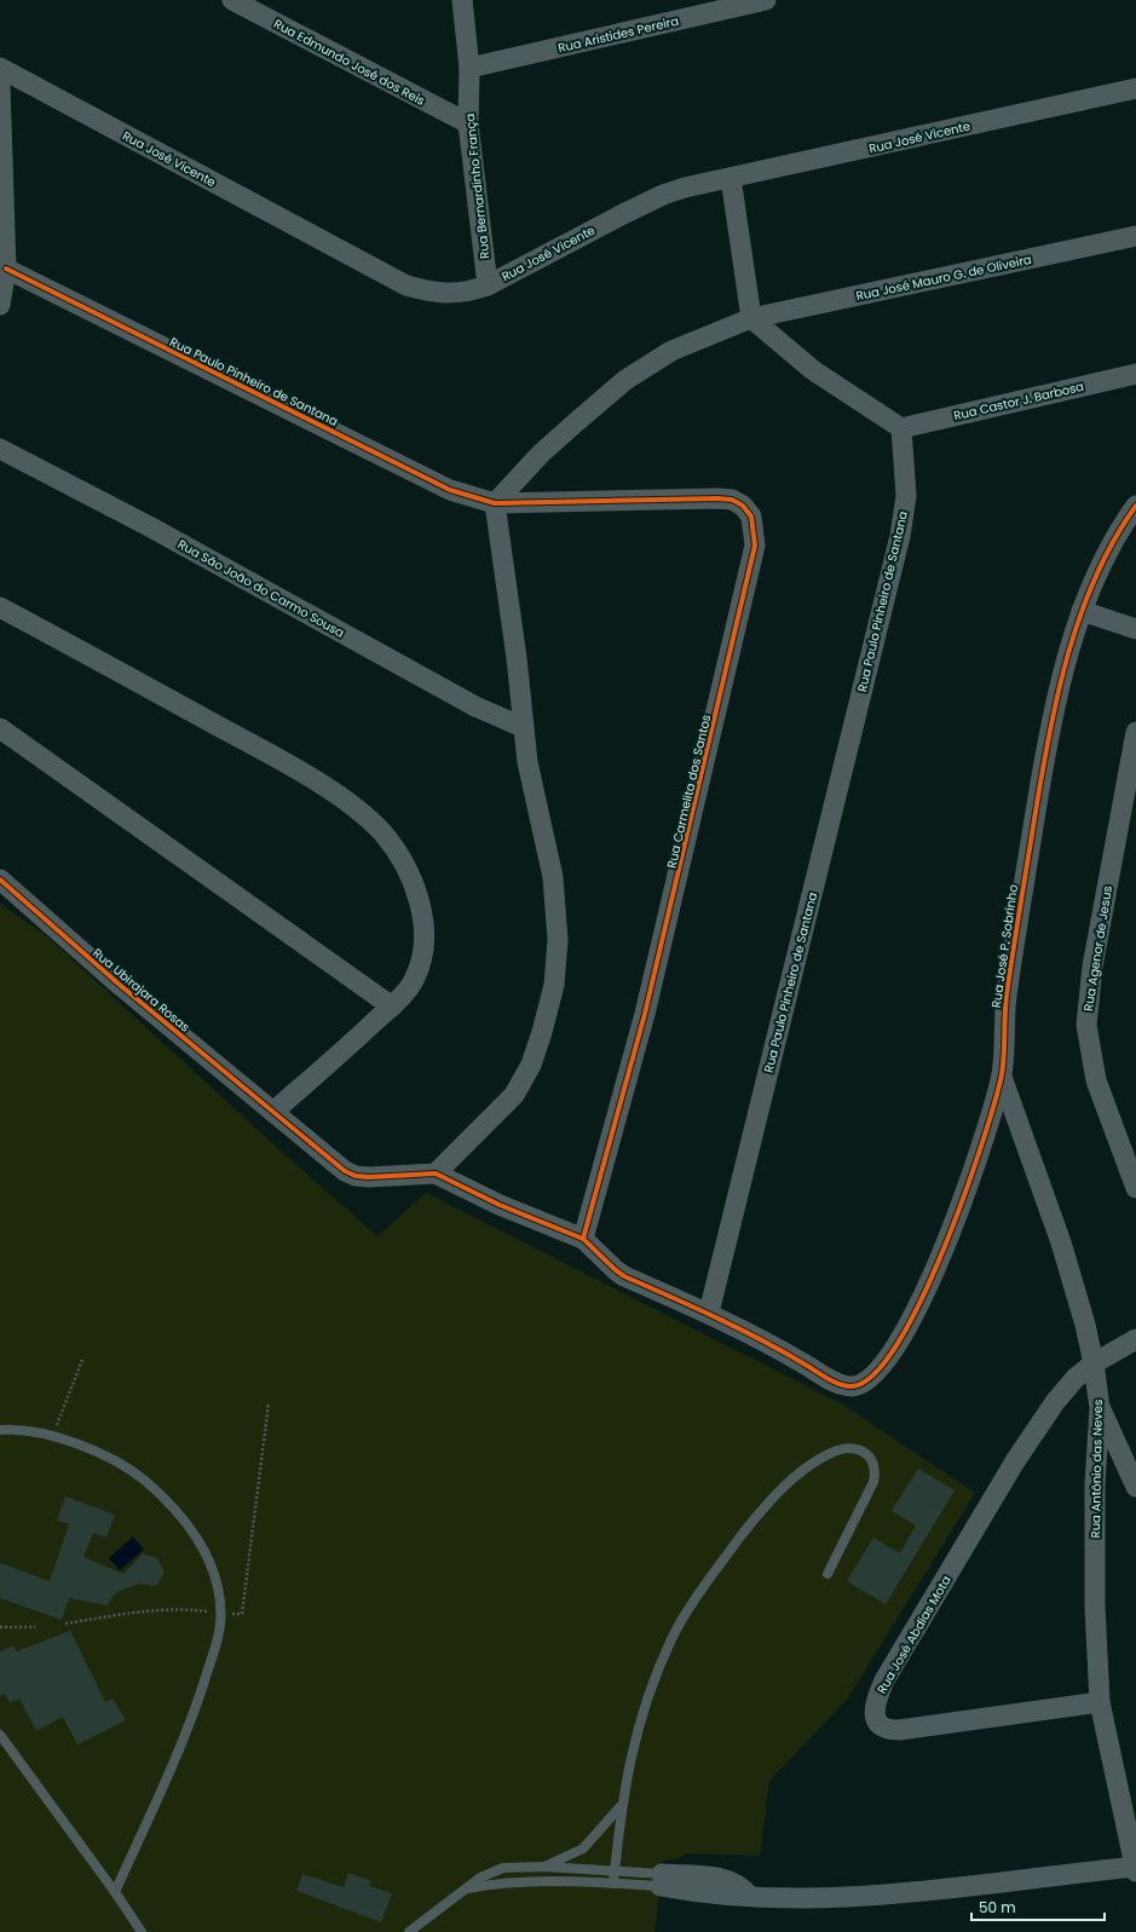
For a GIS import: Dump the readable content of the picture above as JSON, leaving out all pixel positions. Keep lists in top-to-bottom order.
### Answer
{
  "streets": {
    "street": [
      "Rua Aristides Pereira",
      "Rua Edmundo José dos Reis",
      "Rua José Vicente",
      "Rua Bernardinho França",
      "Rua José Mauro G. de Oliveira",
      "Rua Paulo Pinheiro de Santana",
      "Rua Castor J. Barbosa",
      "Rua São João do Carmo Sousa",
      "Rua Carmelita dos Santos",
      "Rua José P. Sobrinho",
      "Rua Agenor de Jesus",
      "Rua Ubirajara Rosas",
      "Rua Antônio das Neves",
      "Rua José Abdias Mota"
    ]
  },
  "crossings": [
    ["Rua Aristides Pereira", "Rua Bernardinho França"],
    ["Rua Edmundo José dos Reis", "Rua Bernardinho França"],
    ["Rua José Vicente", "Rua Bernardinho França"],
    ["Rua Paulo Pinheiro de Santana", "Rua Castor J. Barbosa"],
    ["Rua Paulo Pinheiro de Santana", "Rua Carmelita dos Santos"],
    ["Rua Paulo Pinheiro de Santana", "Rua José P. Sobrinho"],
    ["Rua José P. Sobrinho", "Rua Antônio das Neves"],
    ["Rua Antônio das Neves", "Rua José Abdias Mota"]
  ],
  "scale_bar": "50 m"
}
